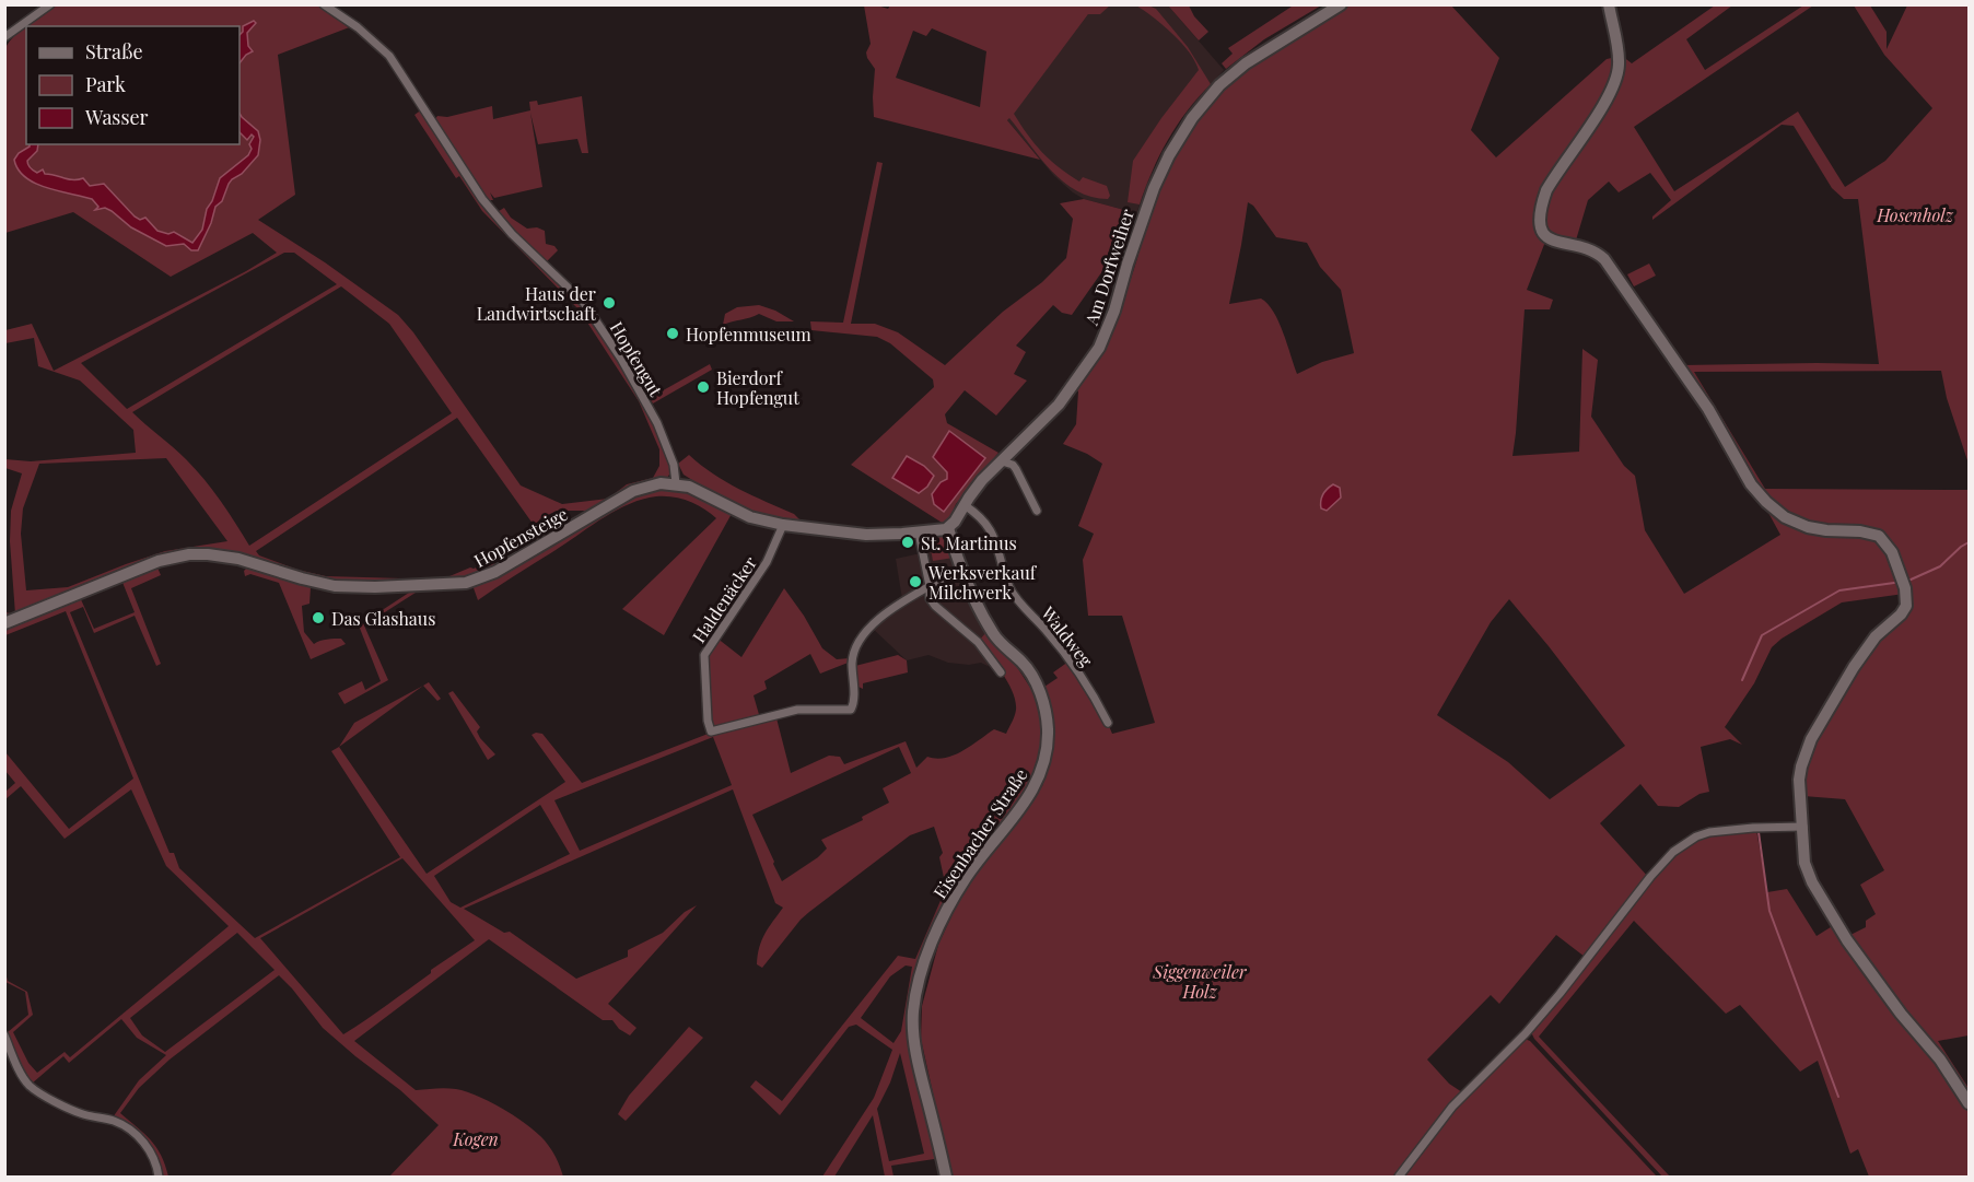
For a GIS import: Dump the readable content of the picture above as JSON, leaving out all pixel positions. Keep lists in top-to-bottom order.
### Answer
{
  "streets": {
    "street": [
      "Am Dorfweiher",
      "Hopfengut",
      "Hopfensteige",
      "Haldenäcker",
      "Waldweg",
      "Eisenbacher Straße"
    ]
  },
  "crossings": [
    ["Am Dorfweiher", "Hopfensteige"],
    ["Am Dorfweiher", "Waldweg"],
    ["Am Dorfweiher", "Eisenbacher Straße"],
    ["Hopfengut", "Hopfensteige"],
    ["Hopfensteige", "Haldenäcker"],
    ["Hopfensteige", "Eisenbacher Straße"]
  ],
  "parks": ["Hosenholz", "Siggenweiler Holz", "Kogen"],
  "places": [
    "Haus der Landwirtschaft",
    "Hopfenmuseum",
    "Bierdorf Hopfengut",
    "St. Martinus",
    "Werksverkauf Milchwerk",
    "Das Glashaus"
  ],
  "legend": ["Straße", "Park", "Wasser"]
}
